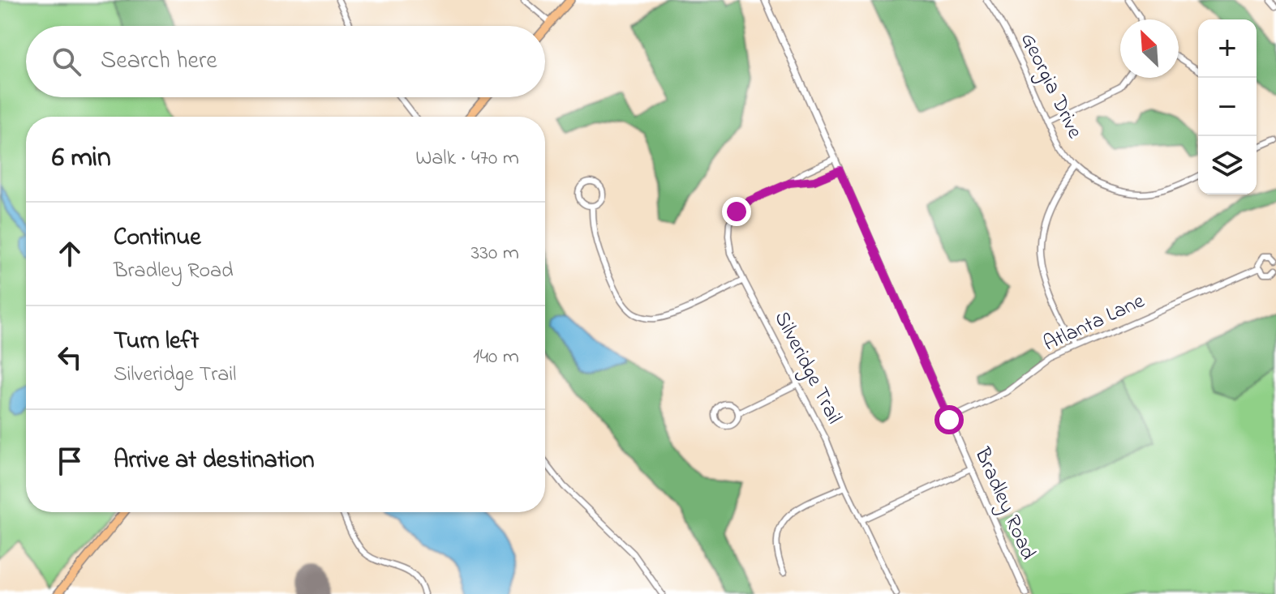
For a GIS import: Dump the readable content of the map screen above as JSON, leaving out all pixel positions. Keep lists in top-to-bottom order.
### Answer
{
  "streets": {
    "street": [
      "Georgia Drive",
      "Atlanta Lane",
      "Silveridge Trail",
      "Bradley Road"
    ]
  },
  "crossings": [
    ["Atlanta Lane", "Bradley Road"],
    ["Silveridge Trail", "Bradley Road"]
  ],
  "north": "top left",
  "page": {
    "map_buttons": ["+", "−"],
    "search": "Search here",
    "heading": ["6 min", "Walk · 470 m"],
    "list": [
      ["Continue", "Bradley Road", "330 m"],
      ["Turn left", "Silveridge Trail", "140 m"],
      "Arrive at destination"
    ]
  }
}
